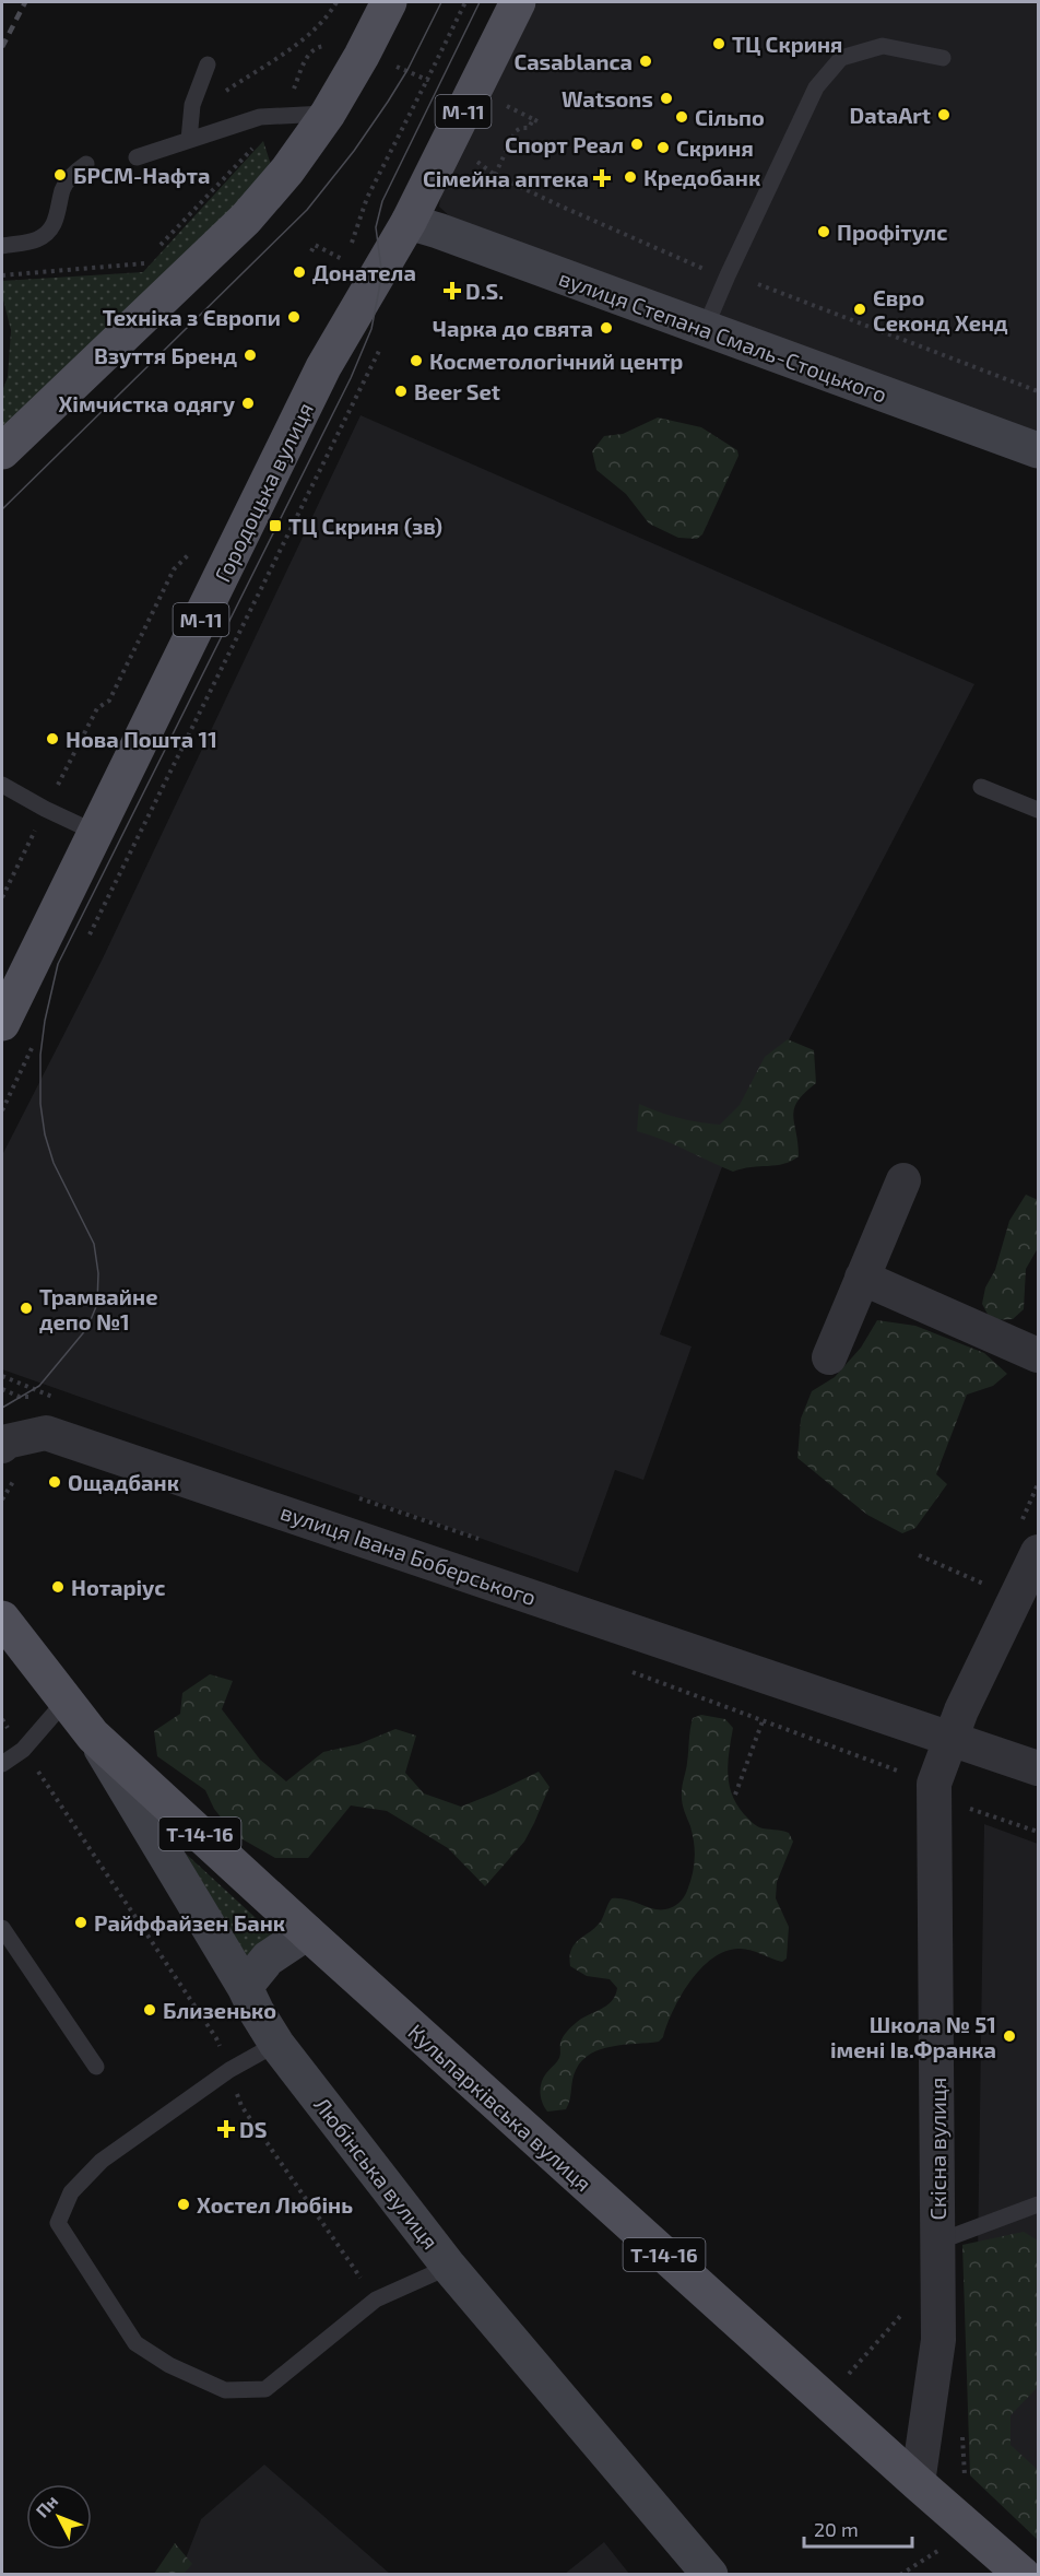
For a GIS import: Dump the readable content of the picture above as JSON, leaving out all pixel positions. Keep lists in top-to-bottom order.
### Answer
{
  "streets": {
    "main road": [
      "М-11",
      "вулиця Степана Смаль-Стоцького",
      "Городоцька вулиця",
      "Т-14-16",
      "Кульпарківська вулиця",
      "Любінська вулиця"
    ],
    "street": ["вулиця Івана Боберського", "Скісна вулиця"]
  },
  "crossings": [
    ["вулиця Степана Смаль-Стоцького", "Городоцька вулиця"],
    ["вулиця Івана Боберського", "Скісна вулиця"],
    ["Кульпарківська вулиця", "Скісна вулиця"],
    ["Кульпарківська вулиця", "Любінська вулиця"]
  ],
  "places": {
    "other": [
      "ТЦ Скриня",
      "Casablanca",
      "Watsons",
      "DataArt",
      "Сільпо",
      "Спорт Реал",
      "Скриня",
      "БРСМ-Нафта",
      "Кредобанк",
      "Профітулс",
      "Донатела",
      "Євро Секонд Хенд",
      "Техніка з Європи",
      "Чарка до свята",
      "Взуття Бренд",
      "Косметологічний центр",
      "Beer Set",
      "Хімчистка одягу",
      "Нова Пошта 11",
      "Трамвайне депо №1",
      "Ощадбанк",
      "Нотаріус",
      "Райффайзен Банк",
      "Близенько",
      "Школа № 51 імені Ів.Франка",
      "Хостел Любінь"
    ],
    "health": ["Сімейна аптека", "D.S.", "DS"],
    "transit": ["ТЦ Скриня (зв)"]
  },
  "scale_bar": "20 m",
  "north": "top left"
}
